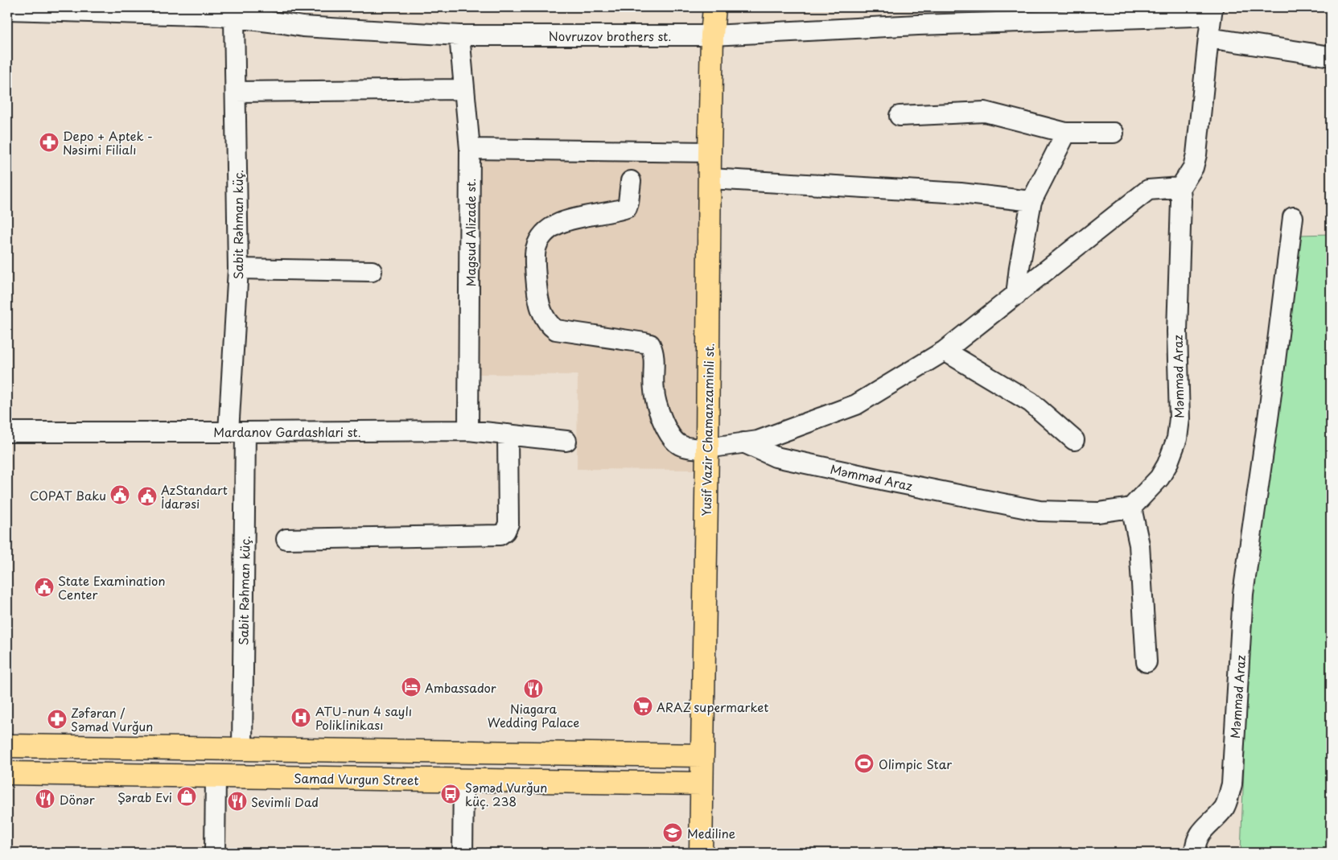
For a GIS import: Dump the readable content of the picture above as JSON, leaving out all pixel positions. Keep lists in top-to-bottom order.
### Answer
{
  "streets": {
    "main road": ["Yusif Vazir Chamanzaminli st.", "Samad Vurgun Street"],
    "street": [
      "Novruzov brothers st.",
      "Sabit Rəhman küç.",
      "Magsud Alizade st.",
      "Məmməd Araz",
      "Mardanov Gardashlari st."
    ]
  },
  "crossings": [
    ["Novruzov brothers st.", "Sabit Rəhman küç."],
    ["Novruzov brothers st.", "Magsud Alizade st."],
    ["Novruzov brothers st.", "Yusif Vazir Chamanzaminli st."],
    ["Sabit Rəhman küç.", "Mardanov Gardashlari st."],
    ["Magsud Alizade st.", "Mardanov Gardashlari st."],
    ["Yusif Vazir Chamanzaminli st.", "Samad Vurgun Street"]
  ],
  "places": {
    "pharmacy": ["Depo + Aptek - Nəsimi Filialı", "Zəfəran / Səməd Vurğun"],
    "public building": ["COPAT Baku", "AzStandart İdarəsi", "State Examination Center"],
    "hotel": ["Ambassador"],
    "restaurant": ["Niagara Wedding Palace", "Dönər", "Sevimli Dad"],
    "supermarket": ["ARAZ supermarket"],
    "hospital": ["ATU-nun 4 saylı Poliklinikası"],
    "sports": ["Olimpic Star"],
    "bus stop": ["Səməd Vurğun küç. 238"],
    "shop": ["Şərab Evi"],
    "school or university": ["Mediline"]
  }
}
